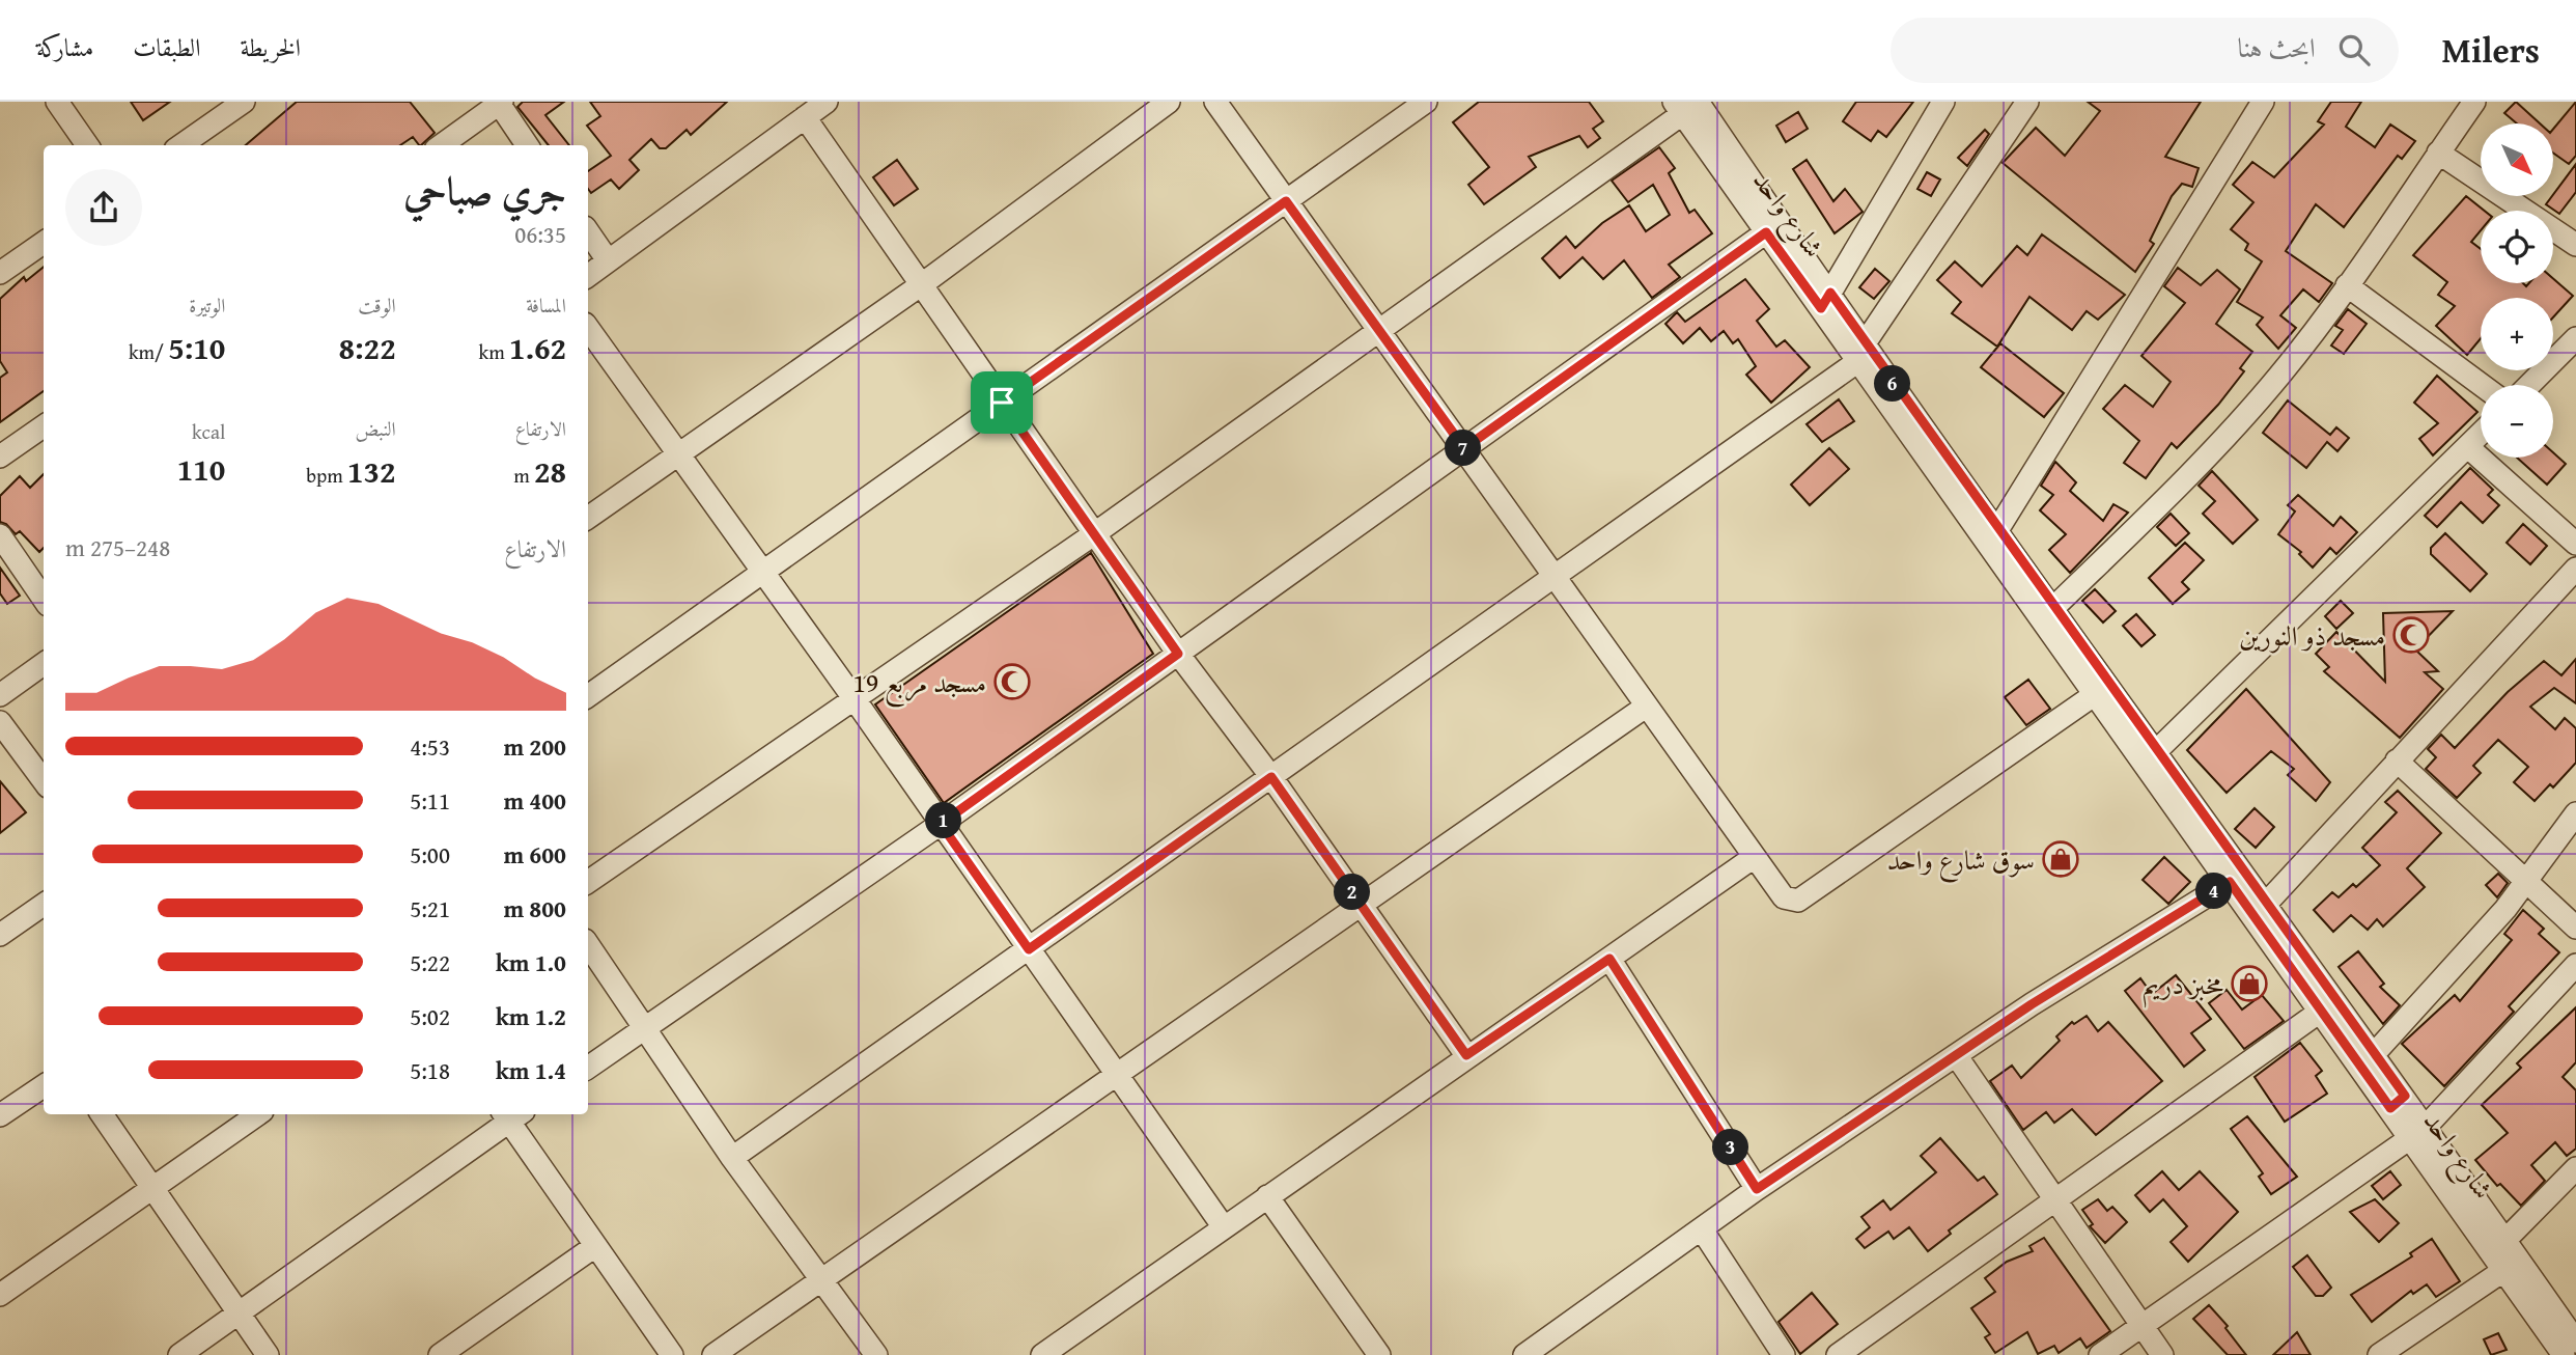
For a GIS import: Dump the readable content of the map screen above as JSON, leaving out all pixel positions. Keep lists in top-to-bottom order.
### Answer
{
  "streets": {
    "street": ["شارع واحد"]
  },
  "places": {
    "mosque": ["مسجد ذو النورين", "مسجد مربع 19"],
    "shop": ["سوق شارع واحد", "مخبز دريم"]
  },
  "north": "bottom right",
  "page": {
    "header": "Milers",
    "search": "ابحث هنا",
    "nav": ["الخريطة", "الطبقات", "مشاركة"],
    "map_buttons": ["+", "−"],
    "heading": ["جري صباحي", "06:35"],
    "stats": [
      ["المسافة", "1.62 km"],
      ["الوقت", "8:22"],
      ["الوتيرة", "5:10 /km"],
      ["الارتفاع", "28 m"],
      ["النبض", "132 bpm"],
      ["kcal", "110"]
    ],
    "pins": [
      "6",
      "7",
      "1",
      "4",
      "2",
      "3"
    ],
    "chart": ["الارتفاع", "248–275 m"],
    "list": [
      {
        "name": "200 m",
        "note": "4:53"
      },
      {
        "name": "400 m",
        "note": "5:11"
      },
      {
        "name": "600 m",
        "note": "5:00"
      },
      {
        "name": "800 m",
        "note": "5:21"
      },
      {
        "name": "1.0 km",
        "note": "5:22"
      },
      {
        "name": "1.2 km",
        "note": "5:02"
      },
      {
        "name": "1.4 km",
        "note": "5:18"
      }
    ]
  }
}
